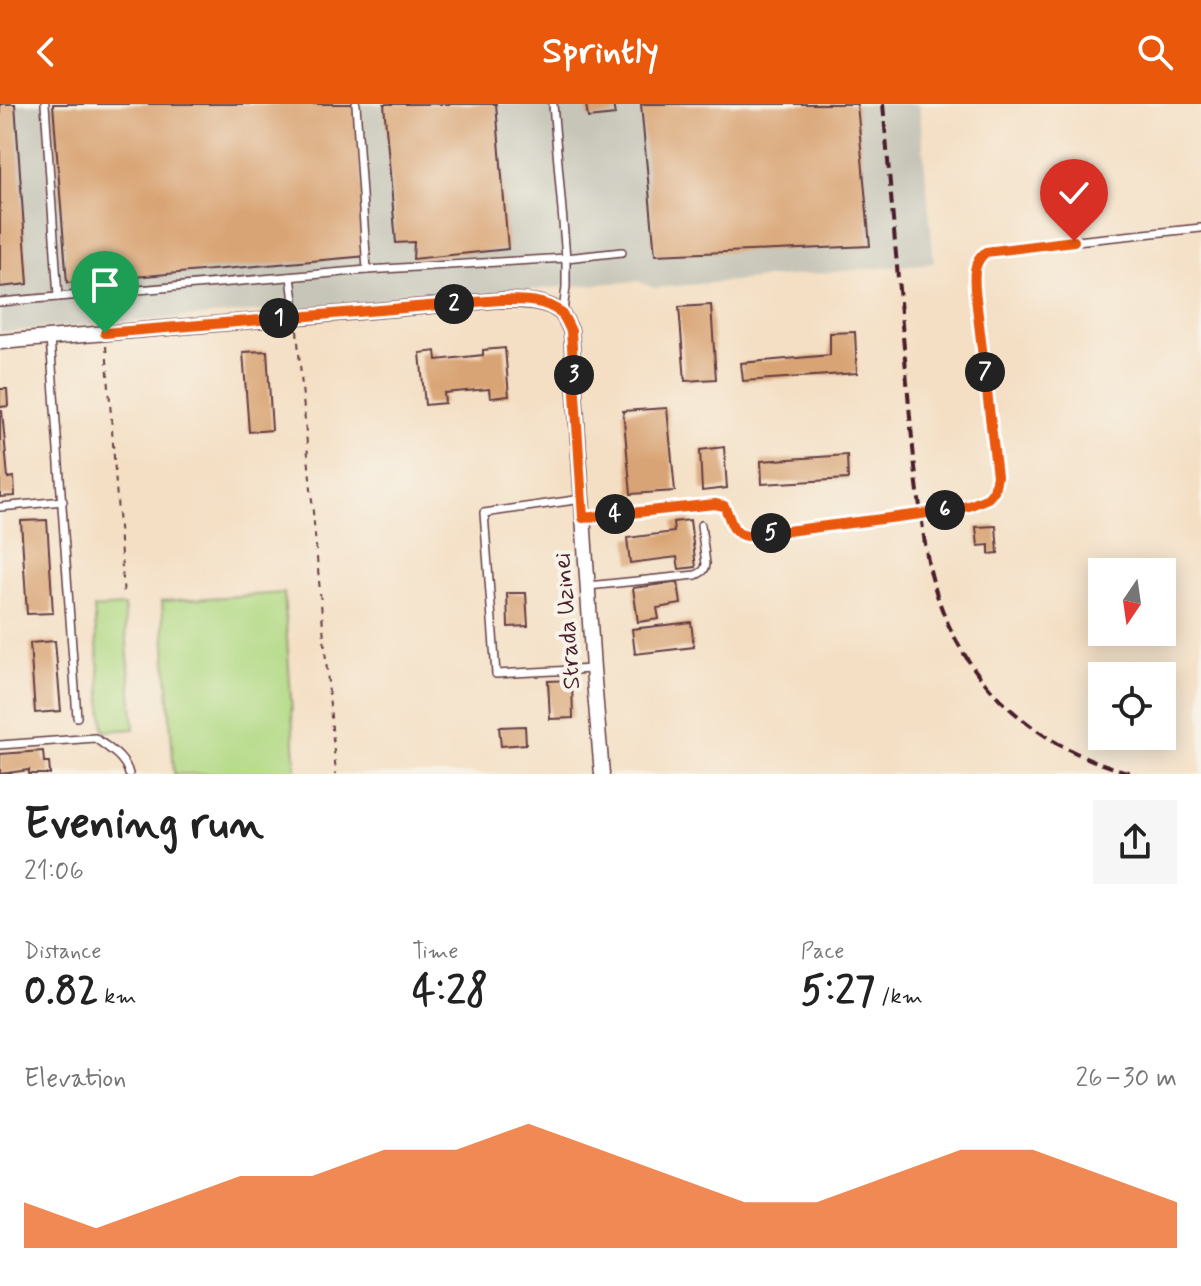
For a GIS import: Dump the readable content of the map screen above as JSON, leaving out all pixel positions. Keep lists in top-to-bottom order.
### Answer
{
  "streets": {
    "street": ["Strada Uzinei"]
  },
  "north": "bottom",
  "page": {
    "header": "Sprintly",
    "pins": [
      "2",
      "1",
      "7",
      "3",
      "6",
      "4",
      "5"
    ],
    "heading": ["Evening run", "21:06"],
    "stats": [
      ["Distance", "0.82 km"],
      ["Time", "4:28"],
      ["Pace", "5:27 /km"]
    ],
    "chart": ["Elevation", "26–30 m"]
  }
}
